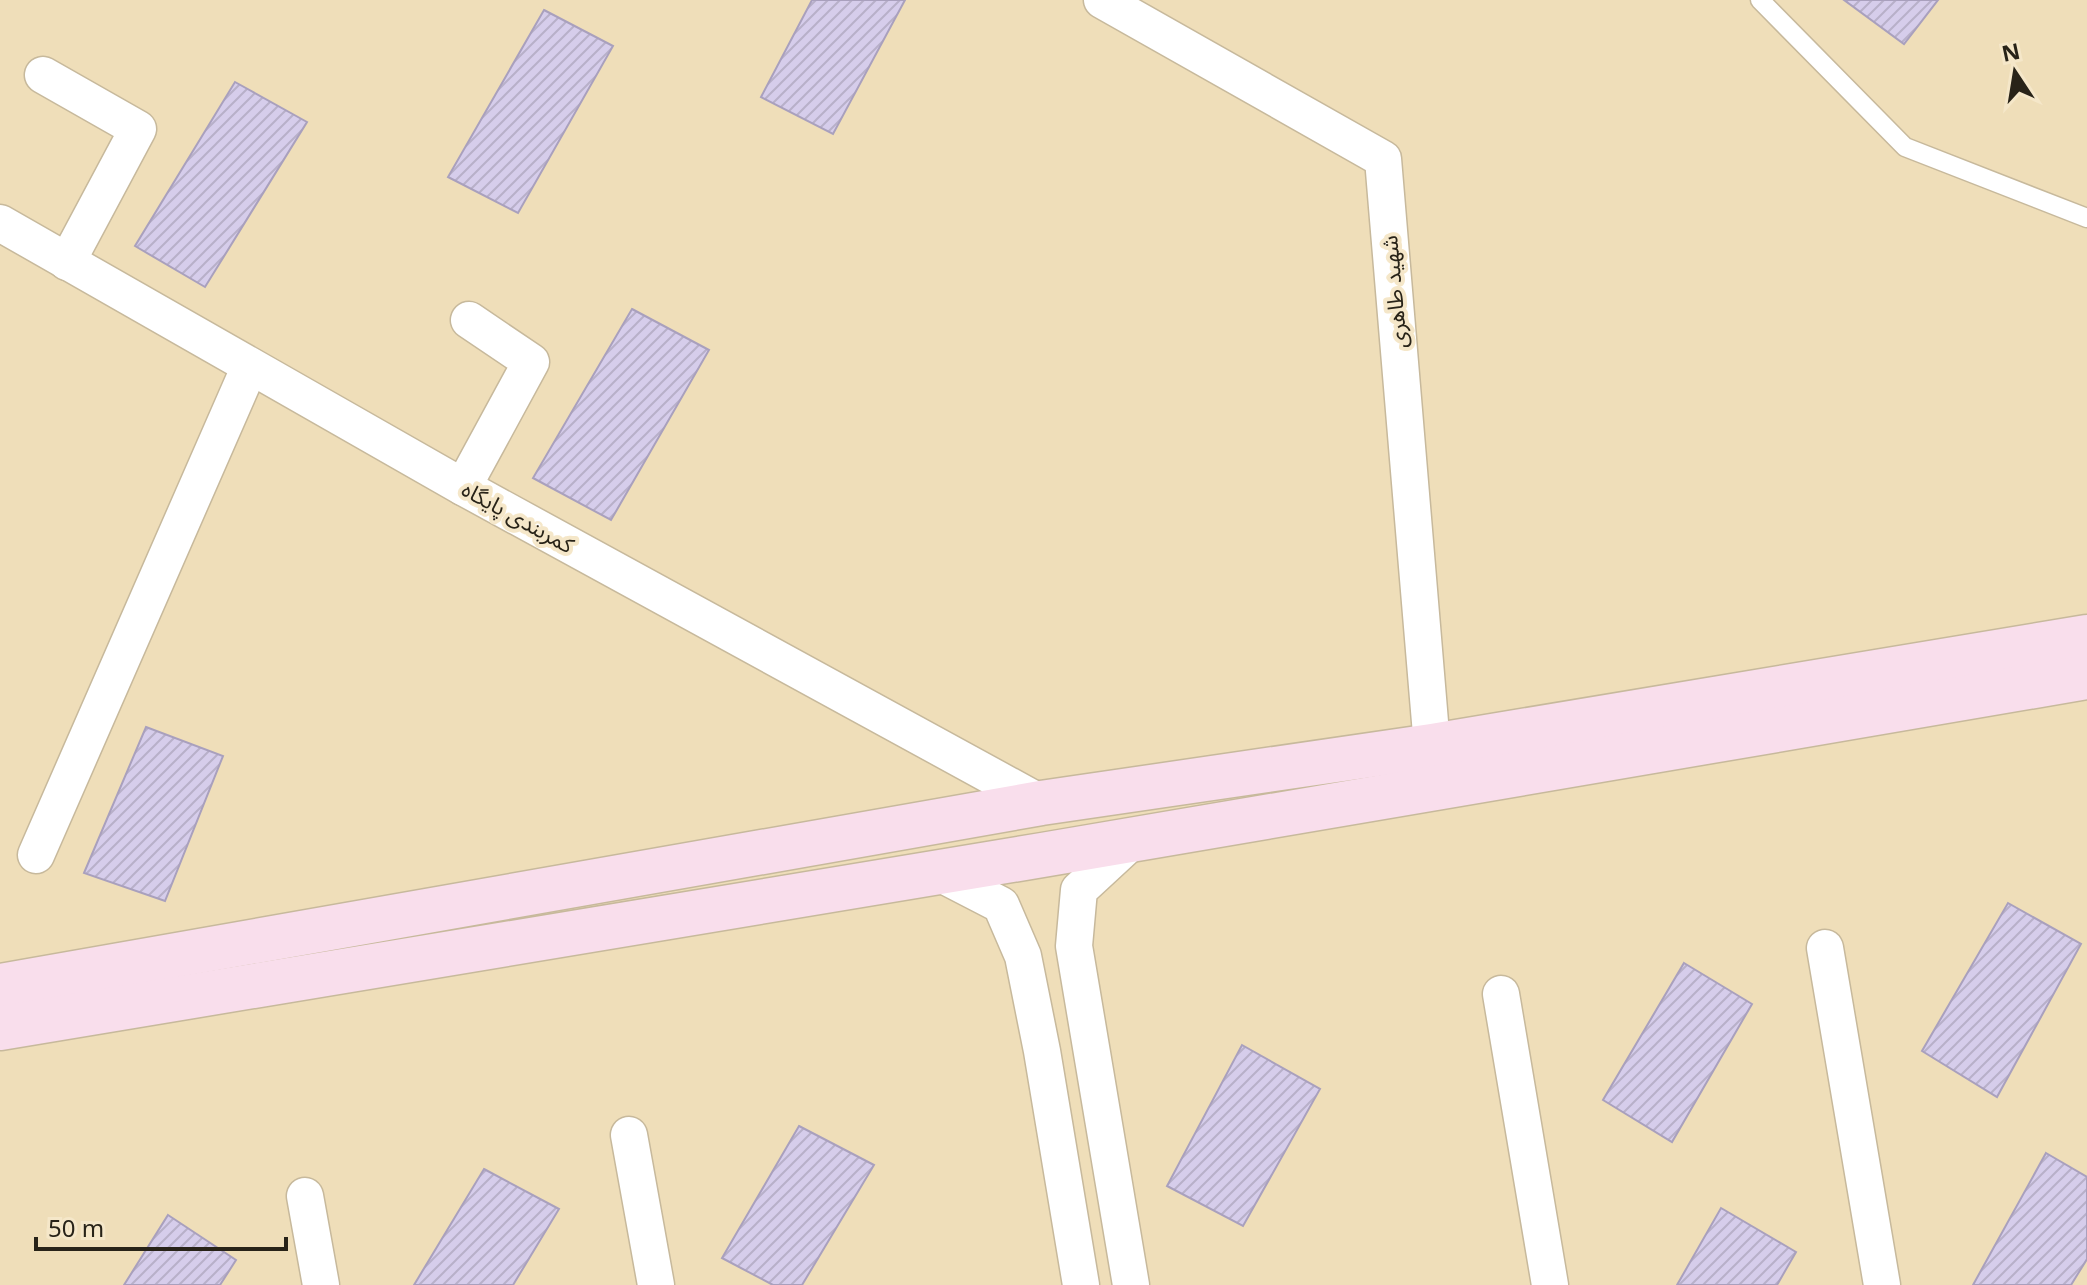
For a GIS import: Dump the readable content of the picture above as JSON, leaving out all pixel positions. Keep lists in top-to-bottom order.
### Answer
{
  "streets": {
    "street": ["شهید طاهری", "کمربندی پایگاه"]
  },
  "scale_bar": "50 m",
  "north": "top"
}
